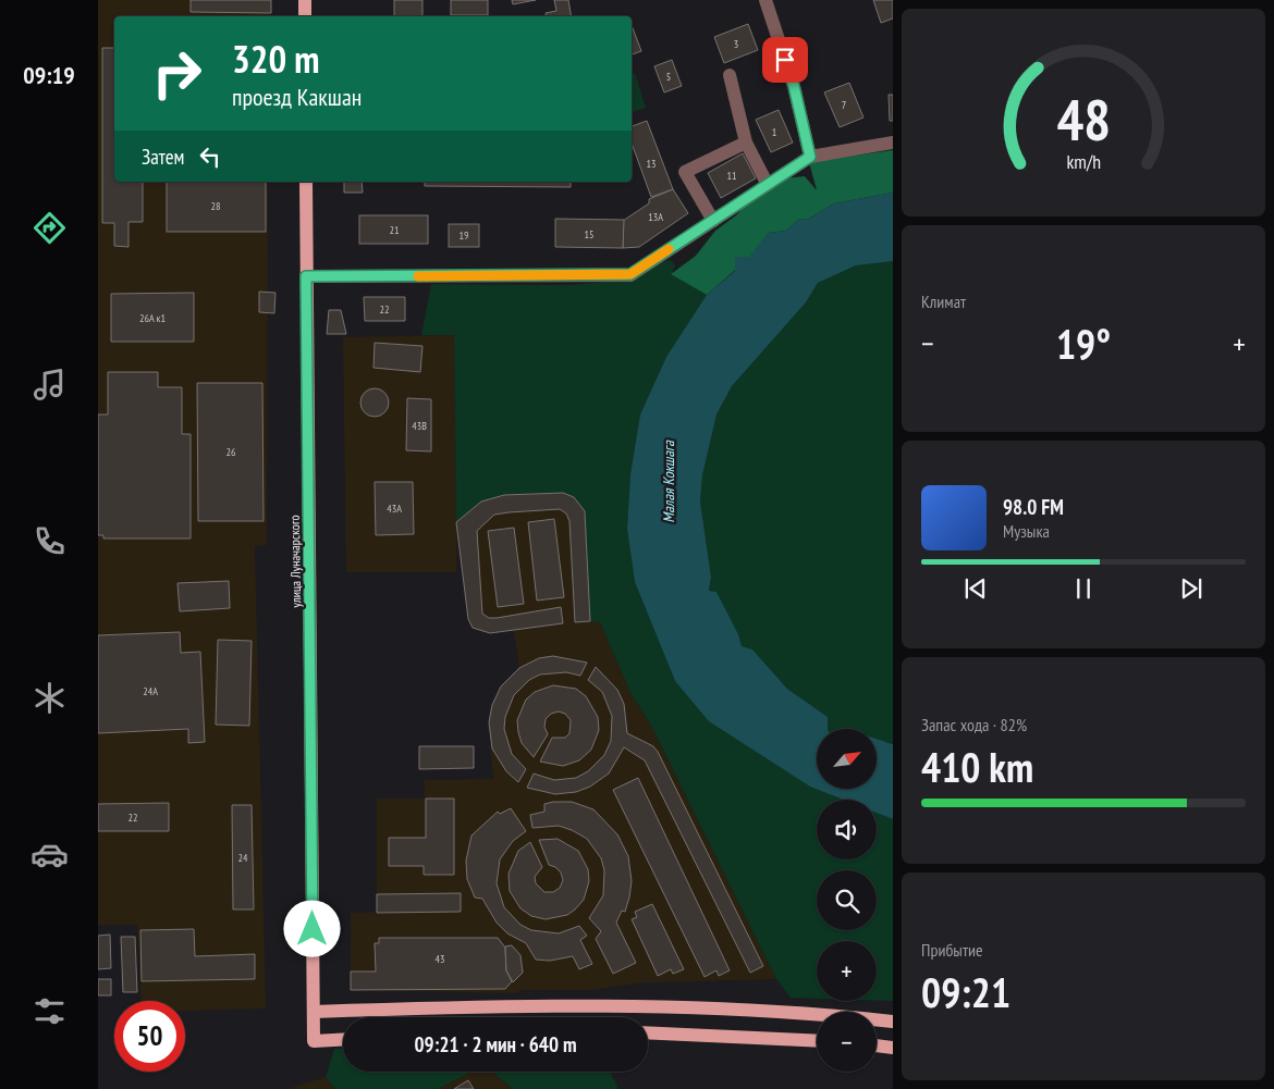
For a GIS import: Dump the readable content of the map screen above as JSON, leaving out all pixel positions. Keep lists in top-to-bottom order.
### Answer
{
  "streets": {
    "main road": ["улица Луначарского"]
  },
  "water": ["Малая Кокшага"],
  "house_numbers": [
    "3",
    "5",
    "7",
    "1",
    "13",
    "11",
    "28",
    "13А",
    "21",
    "15",
    "19",
    "22",
    "26А к1",
    "43В",
    "26",
    "43А",
    "24А",
    "22",
    "24",
    "43"
  ],
  "north": "top right",
  "page": {
    "tabs": "09:19",
    "turn": ["320 m", "проезд Какшан"],
    "then": "Затем",
    "tile": [
      "Климат",
      ["Запас хода · 82%", "410 km"],
      ["Прибытие", "09:21"]
    ],
    "heat": ["−", "19°", "+"],
    "song": ["98.0 FM", "Музыка"],
    "map_buttons": ["+", "−"],
    "limit": "50",
    "trip": "09:21 · 2 мин · 640 m",
    "gauge": ["48", "km/h"]
  }
}
